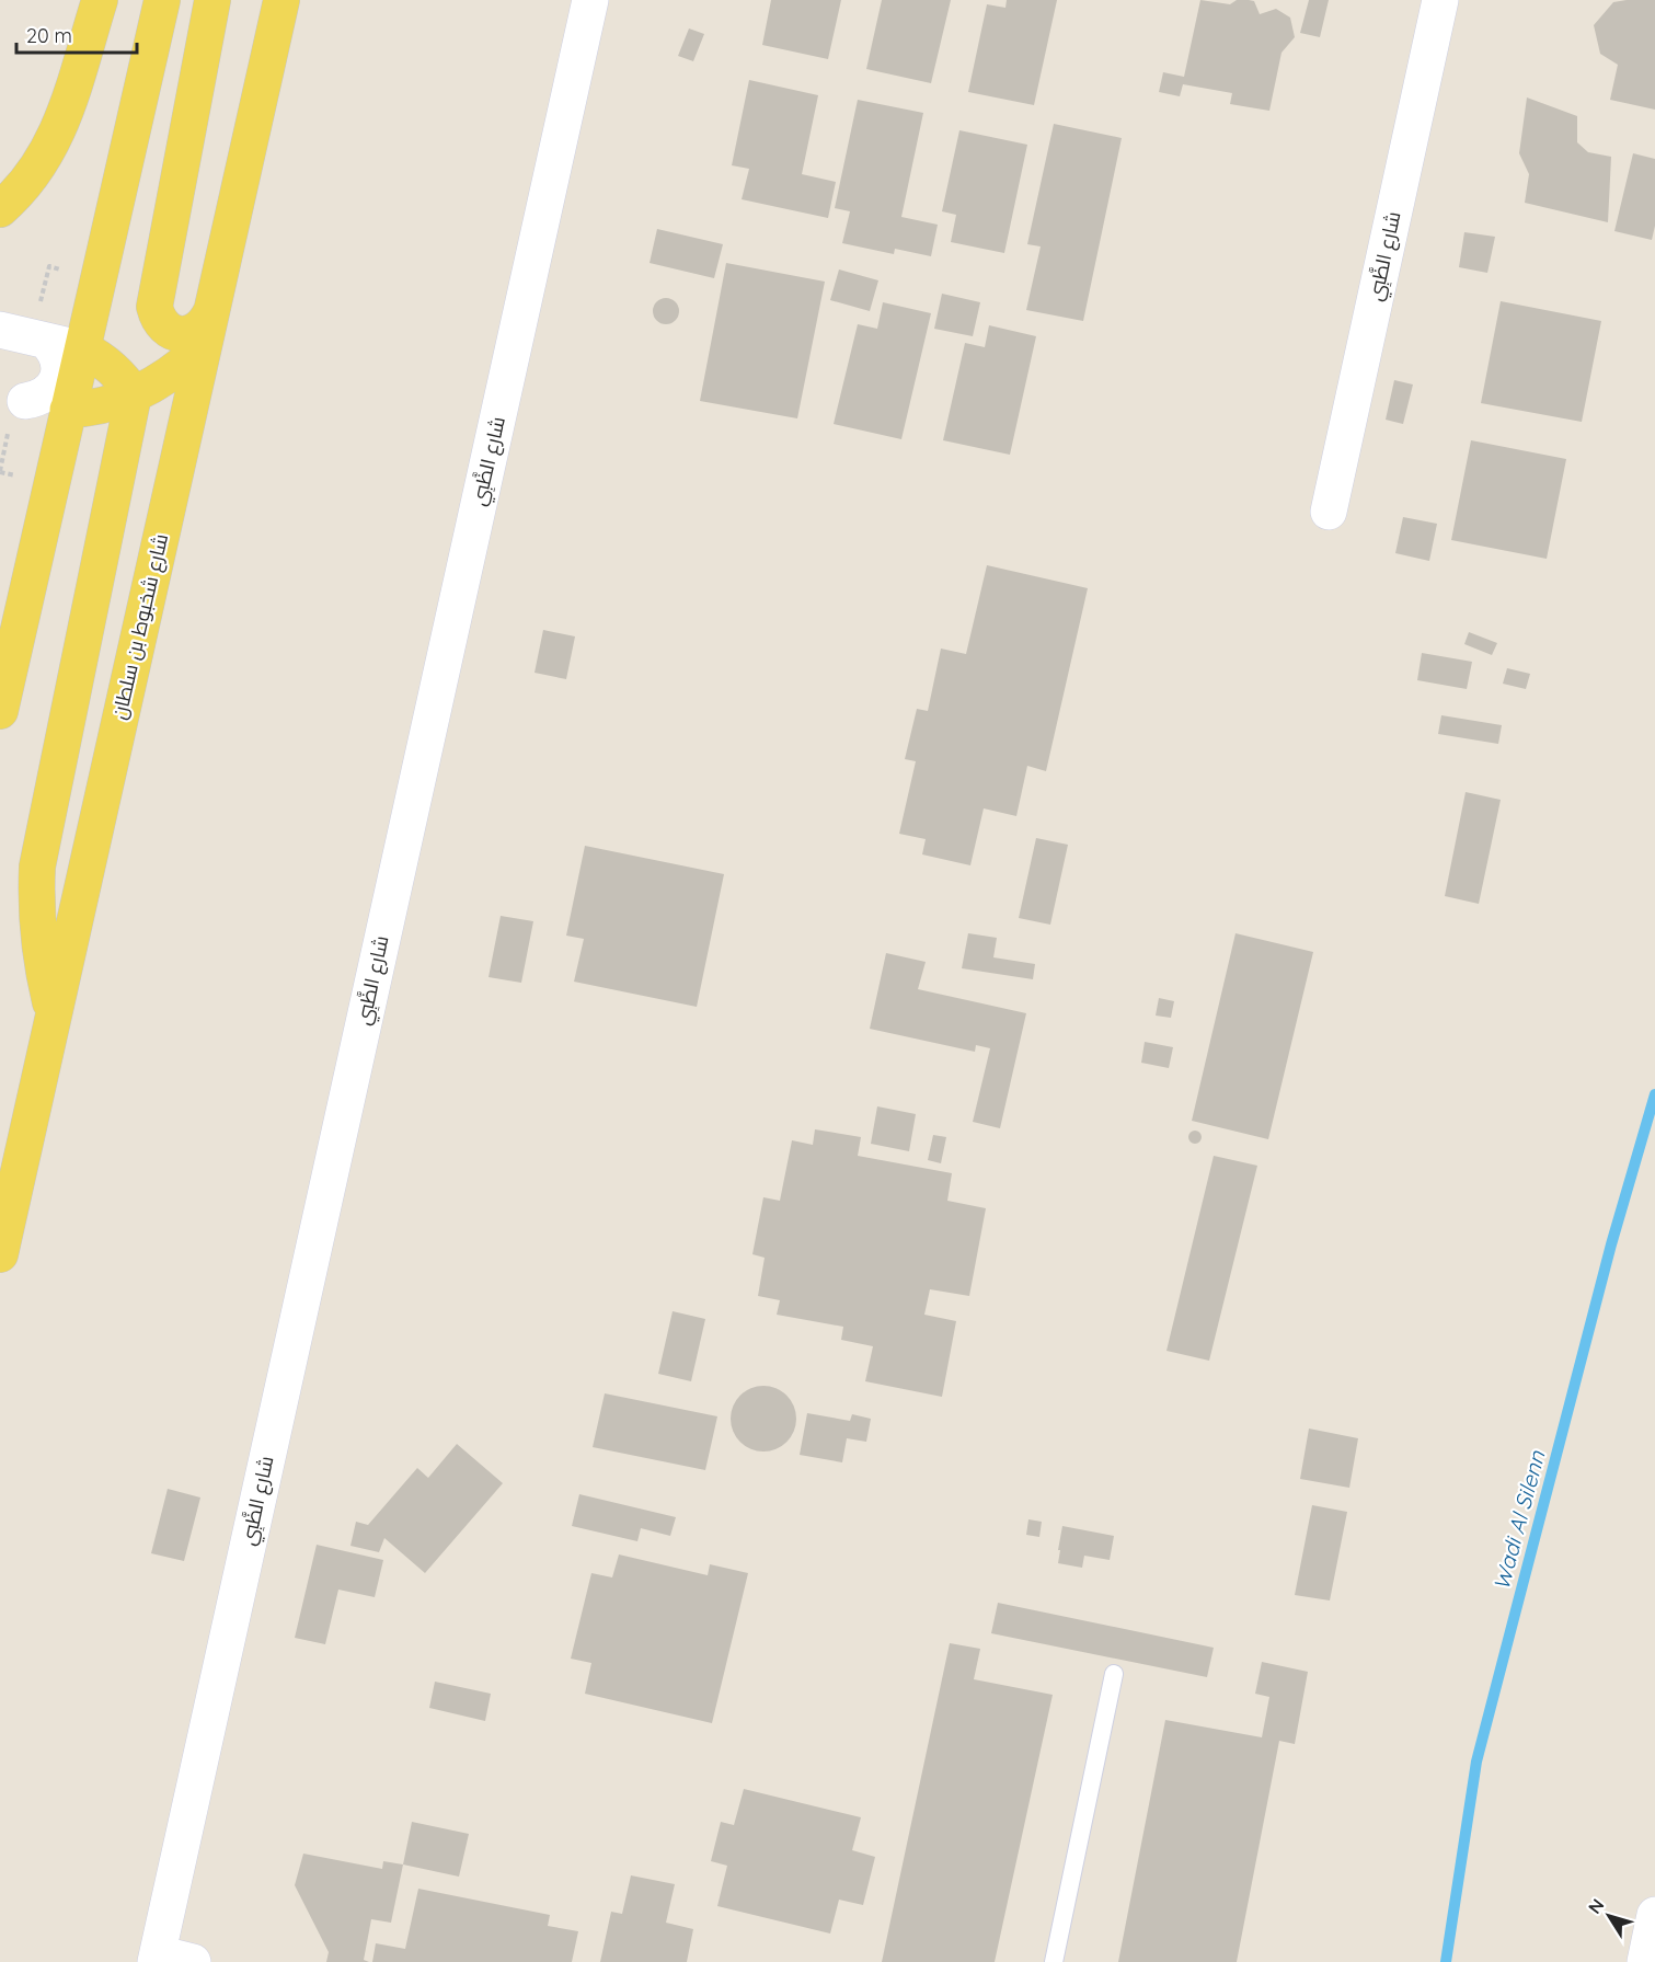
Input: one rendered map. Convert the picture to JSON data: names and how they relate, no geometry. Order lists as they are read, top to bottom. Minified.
{"streets":{"main road":["شارع شخبوط بن سلطان"],"street":["شارع الظَّبِي"]},"water":["Wadi Al Silenn"],"scale_bar":"20 m","north":"top left"}
